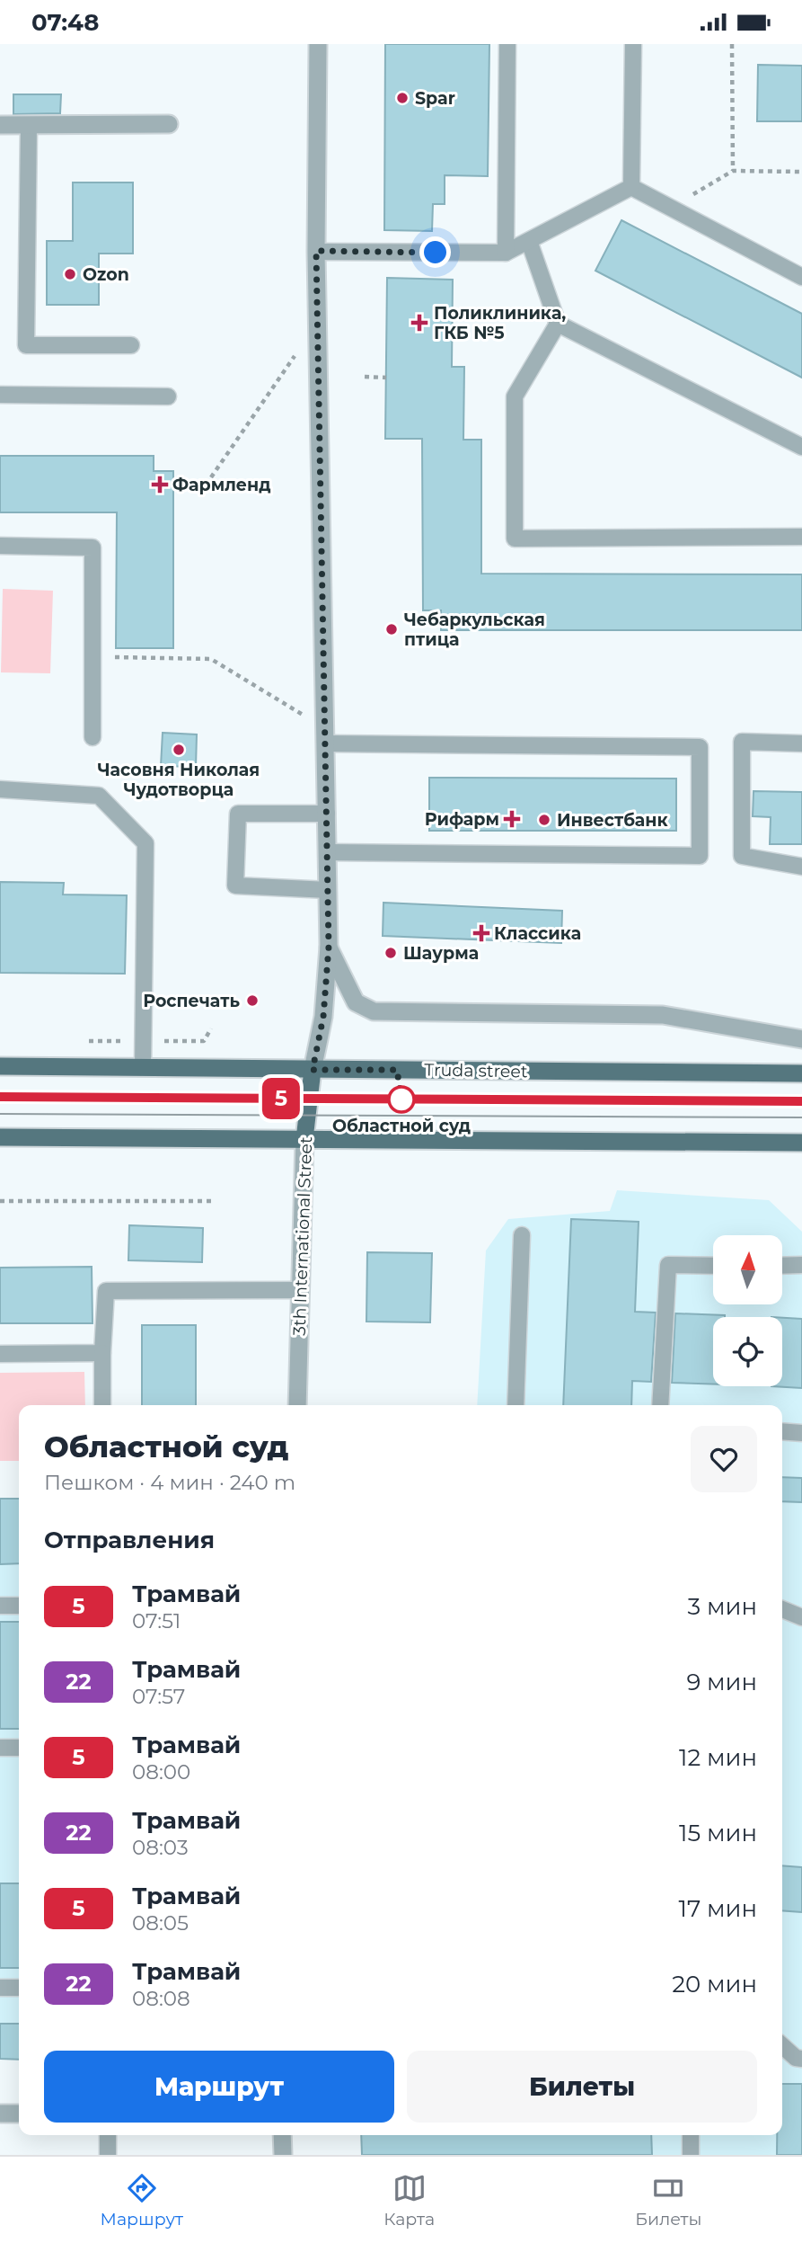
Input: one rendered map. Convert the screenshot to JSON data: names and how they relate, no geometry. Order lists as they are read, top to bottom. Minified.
{"streets":{"main road":["Truda street","3th International Street"]},"crossings":[["Truda street","3th International Street"]],"places":{"other":["Spar","Ozon","Чебаркульская птица","Часовня Николая Чудотворца","Инвестбанк","Шаурма","Роспечать","Областной суд"],"health":["Поликлиника, ГКБ №5","Фармленд","Рифарм","Классика"]},"lines":["tram line 5"],"north":"top","page":{"status":"07:48","on_map":"5","heading":[["Областной суд","Пешком · 4 мин · 240 m"],"Отправления"],"list":[{"mark":"5","name":"Трамвай","note":"07:51","value":"3 мин"},{"mark":"22","name":"Трамвай","note":"07:57","value":"9 мин"},{"mark":"5","name":"Трамвай","note":"08:00","value":"12 мин"},{"mark":"22","name":"Трамвай","note":"08:03","value":"15 мин"},{"mark":"5","name":"Трамвай","note":"08:05","value":"17 мин"},{"mark":"22","name":"Трамвай","note":"08:08","value":"20 мин"}],"buttons":["Маршрут","Билеты"],"tabs":["Маршрут","Карта","Билеты"]}}
